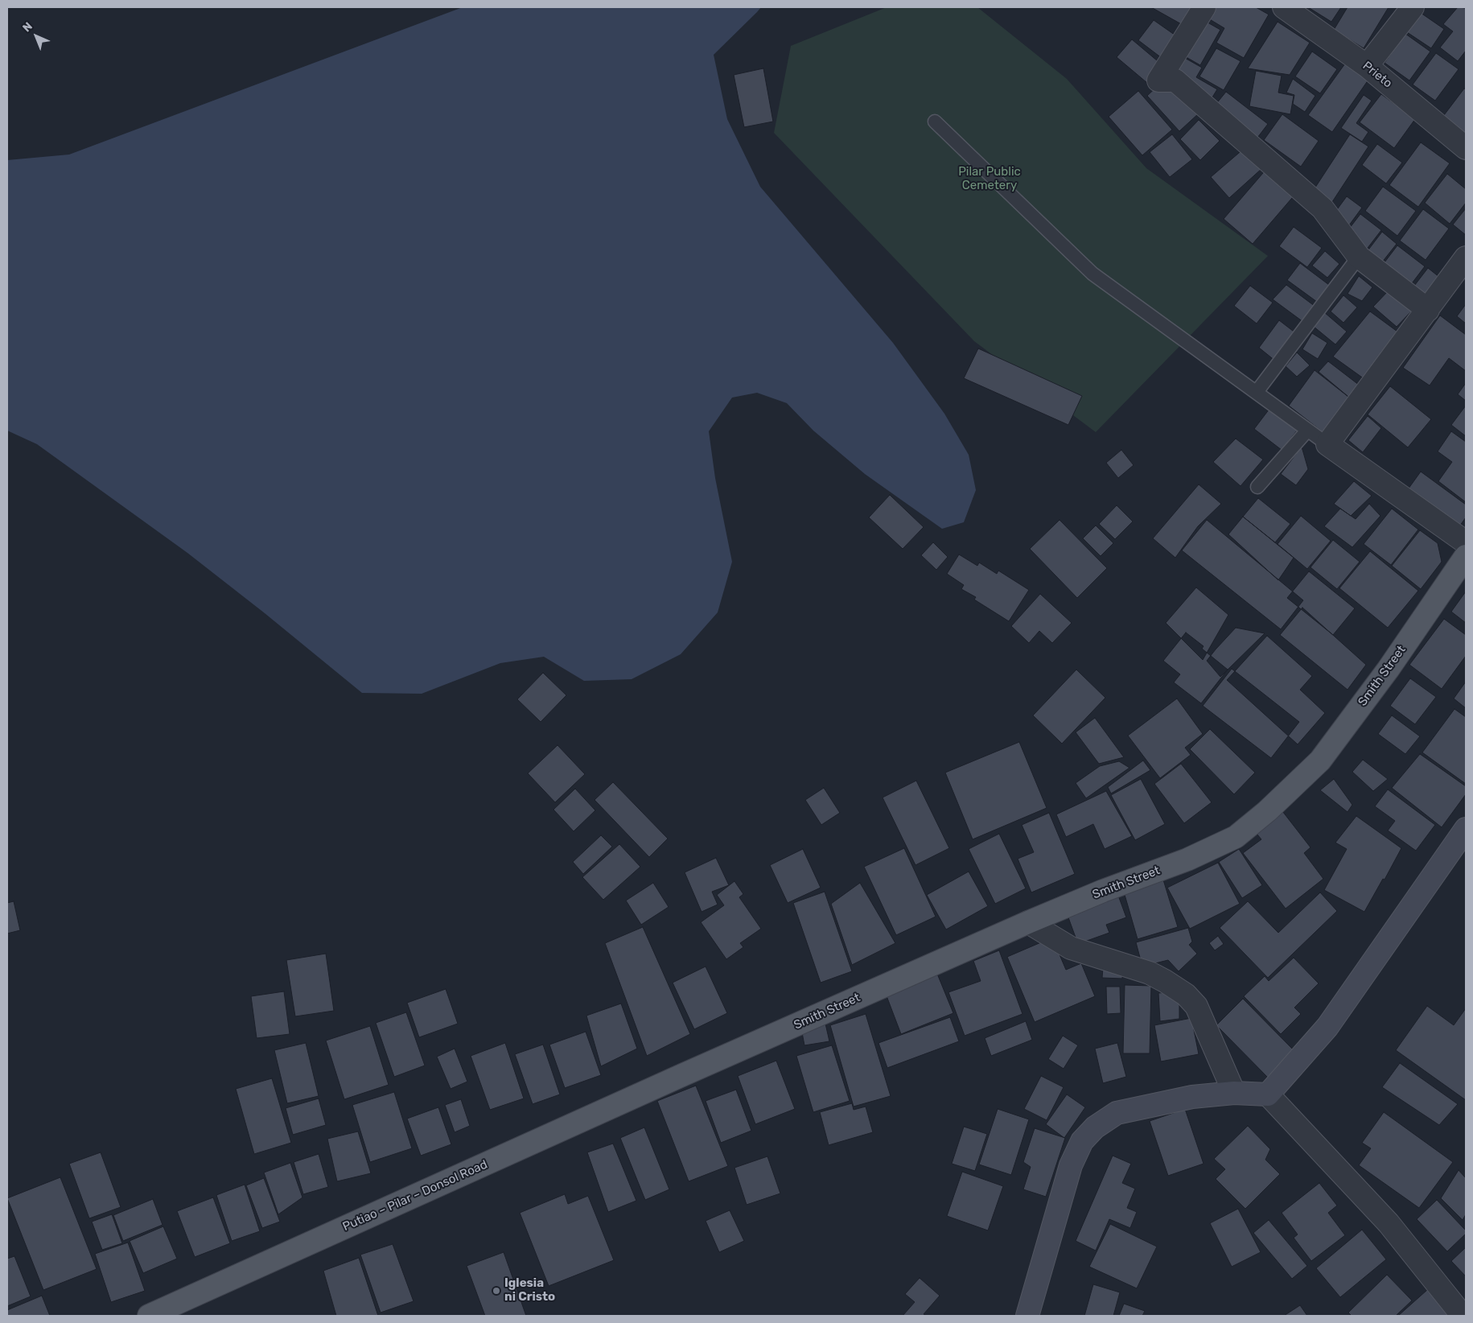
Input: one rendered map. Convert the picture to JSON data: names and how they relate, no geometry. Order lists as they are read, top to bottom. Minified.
{"streets":{"main road":["Smith Street","Putiao – Pilar – Donsol Road"],"street":["Prieto"]},"crossings":[["Smith Street","Putiao – Pilar – Donsol Road"]],"parks":["Pilar Public Cemetery"],"places":["Iglesia ni Cristo"],"north":"top left"}
